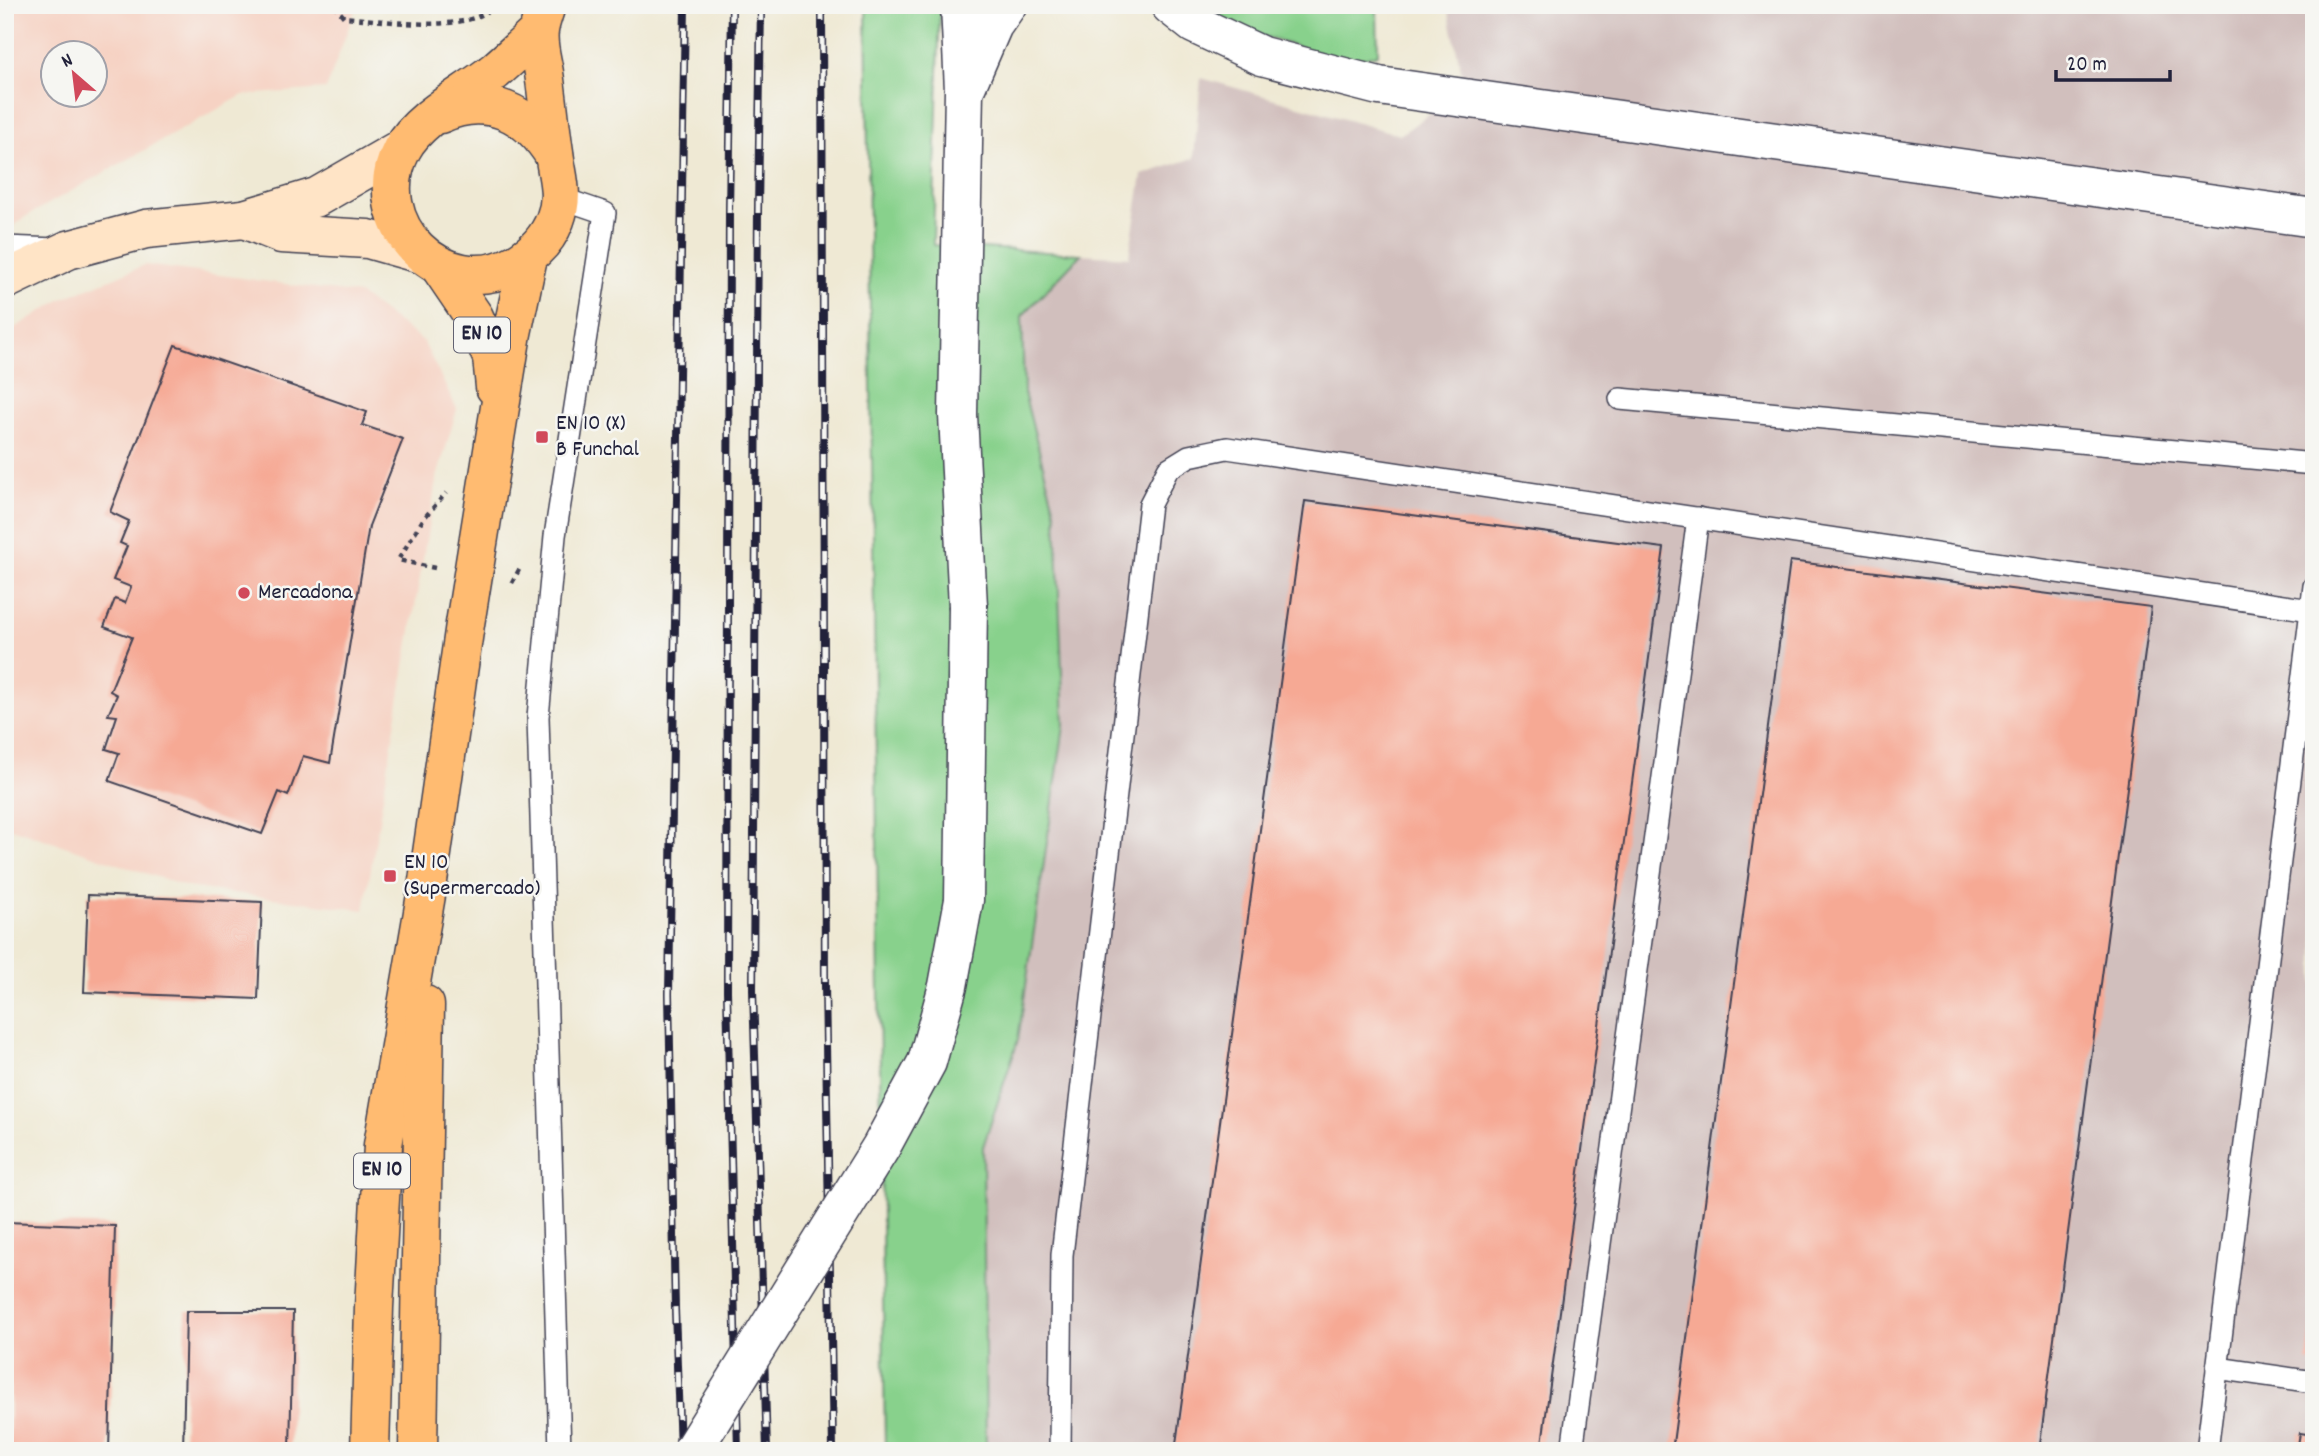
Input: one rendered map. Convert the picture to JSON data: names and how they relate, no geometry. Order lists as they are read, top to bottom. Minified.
{"streets":{"main road":["EN 10"]},"places":{"transit":["EN 10 (X) B Funchal","EN 10 (Supermercado)"],"other":["Mercadona"]},"scale_bar":"20 m","north":"top left"}
